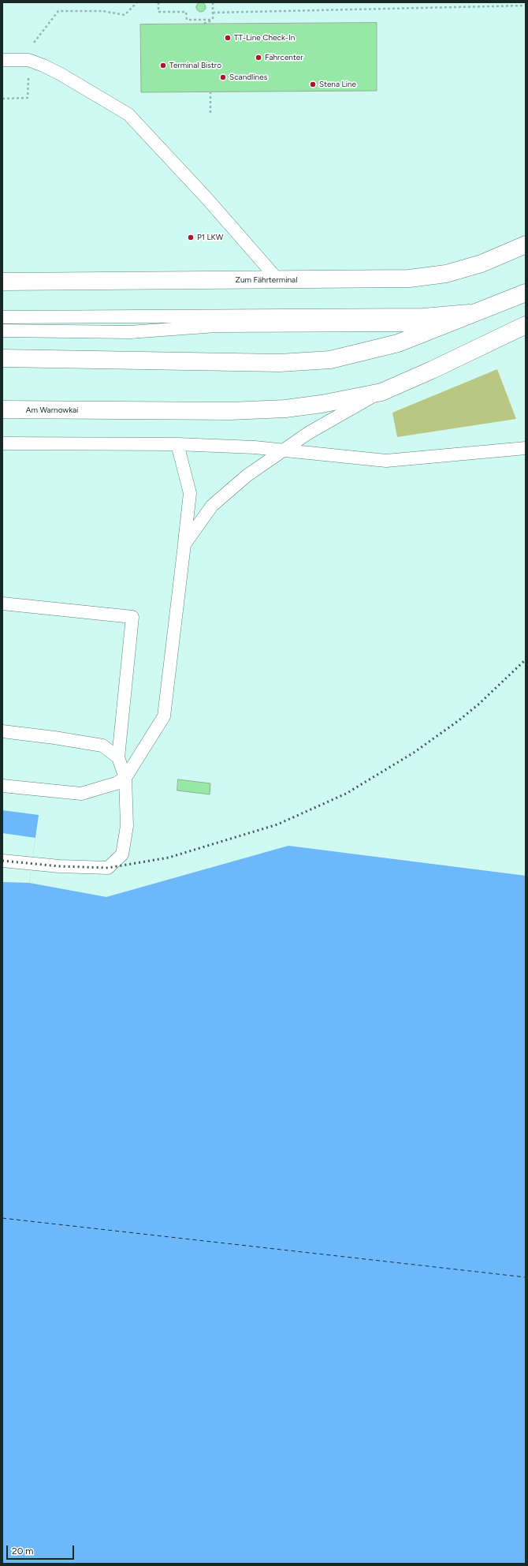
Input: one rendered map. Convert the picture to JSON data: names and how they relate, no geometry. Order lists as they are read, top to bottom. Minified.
{"streets":{"street":["Zum Fährterminal","Am Warnowkai"]},"places":["TT-Line Check-In","Fährcenter","Terminal Bistro","Scandlines","Stena Line","P1 LKW"],"scale_bar":"20 m"}
